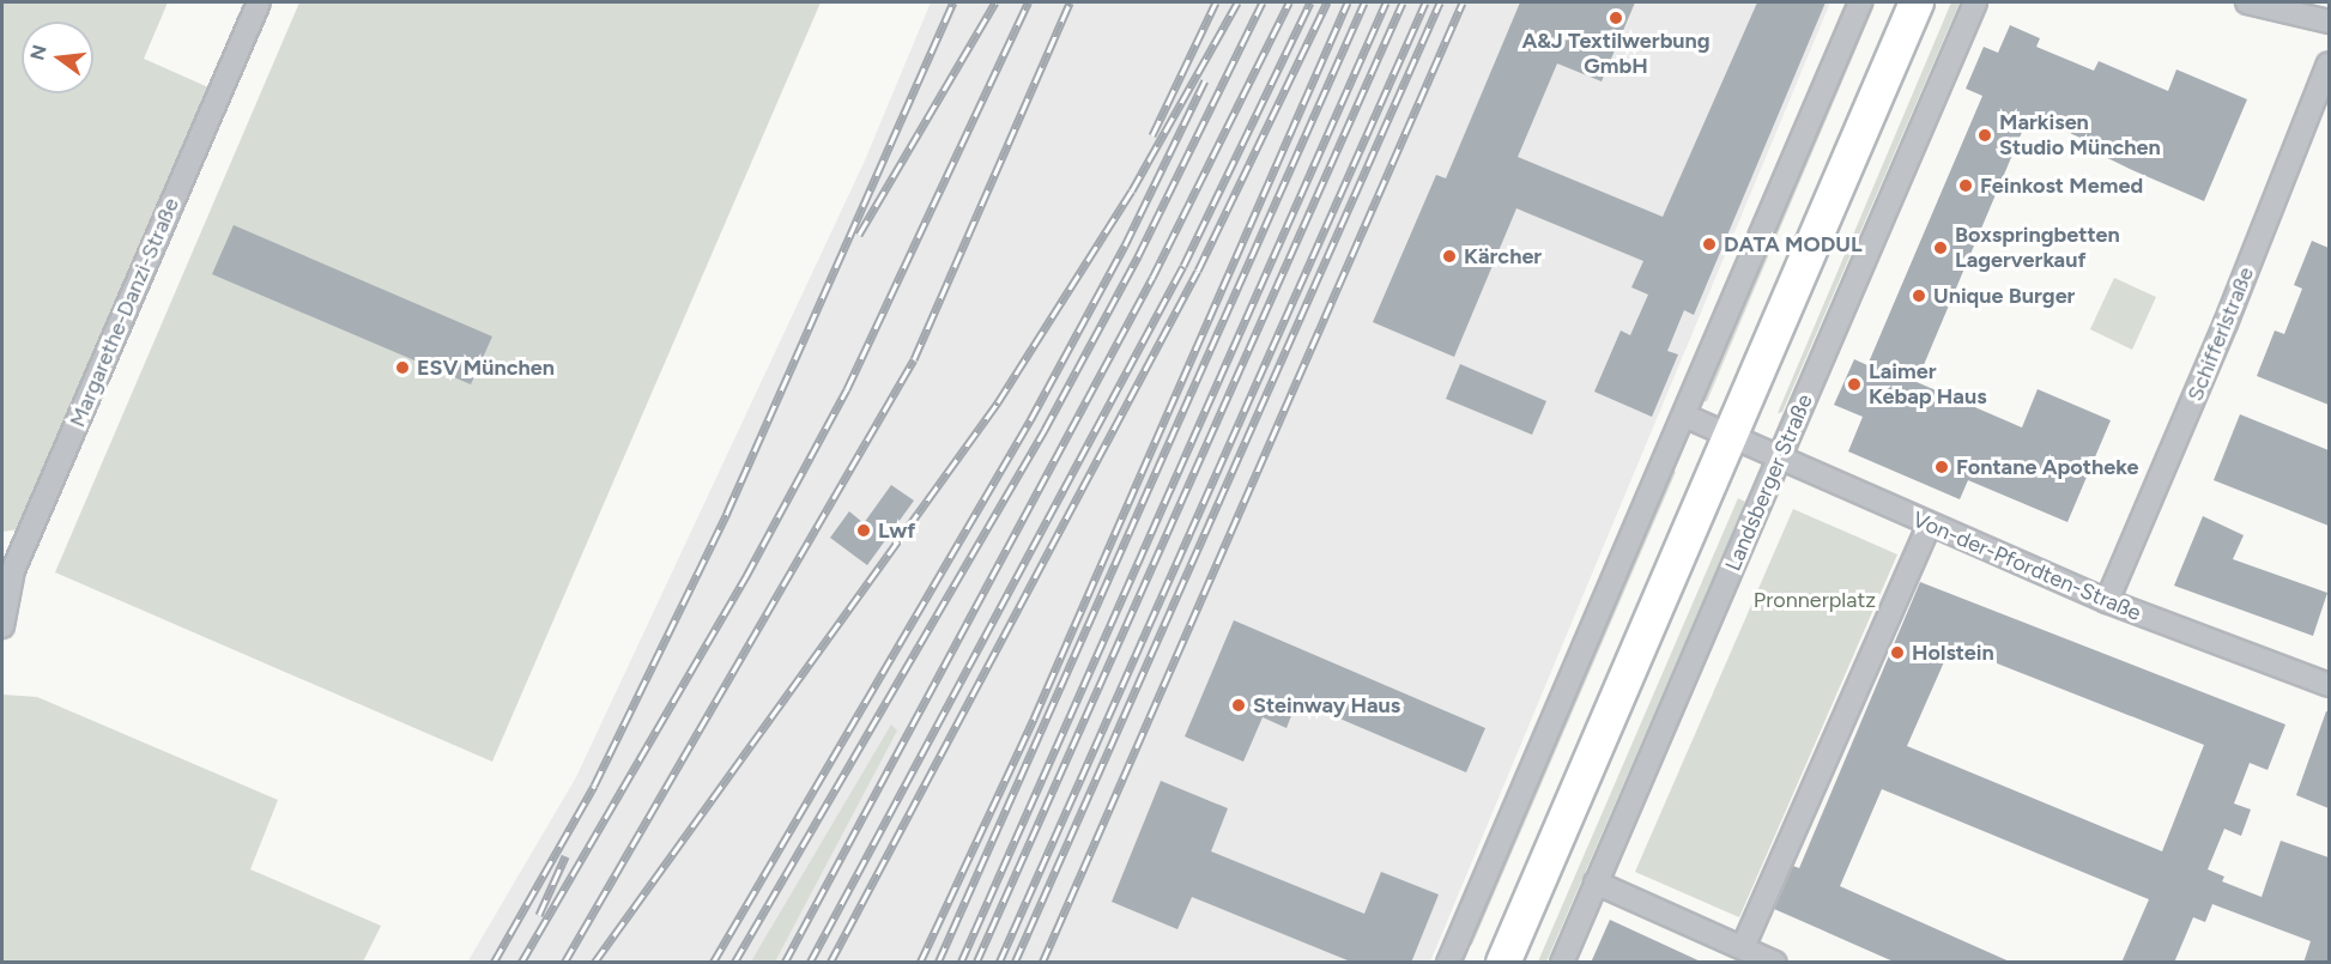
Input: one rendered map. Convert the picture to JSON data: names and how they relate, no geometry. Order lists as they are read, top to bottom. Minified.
{"streets":{"street":["Margarethe-Danzi-Straße","Schifferlstraße","Landsberger Straße","Von-der-Pfordten-Straße"]},"crossings":[["Schifferlstraße","Von-der-Pfordten-Straße"],["Landsberger Straße","Von-der-Pfordten-Straße"]],"parks":["Pronnerplatz"],"places":["A&J Textilwerbung GmbH","Markisen Studio München","Feinkost Memed","DATA MODUL","Boxspringbetten Lagerverkauf","Kärcher","Unique Burger","ESV München","Laimer Kebap Haus","Fontane Apotheke","Lwf","Holstein","Steinway Haus"],"north":"left"}
